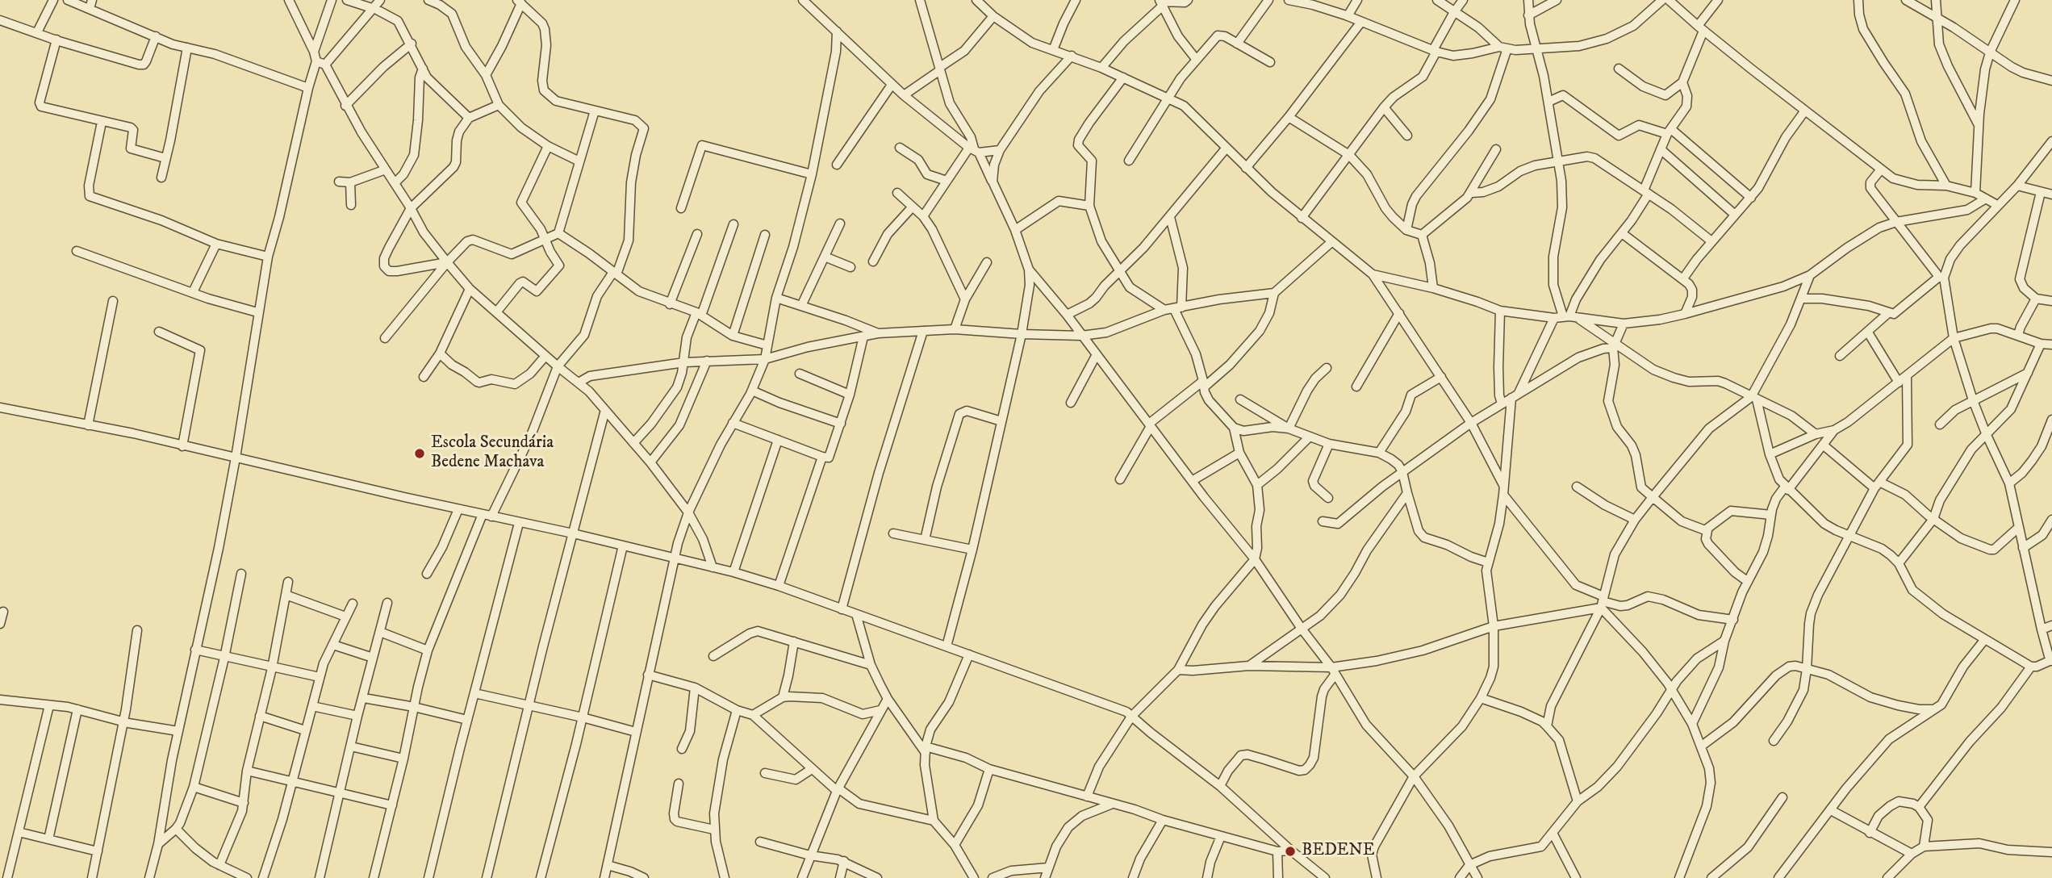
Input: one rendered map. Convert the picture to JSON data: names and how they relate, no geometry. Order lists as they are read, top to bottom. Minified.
{"places":["Escola Secundária Bedene Machava","BEDENE"]}
